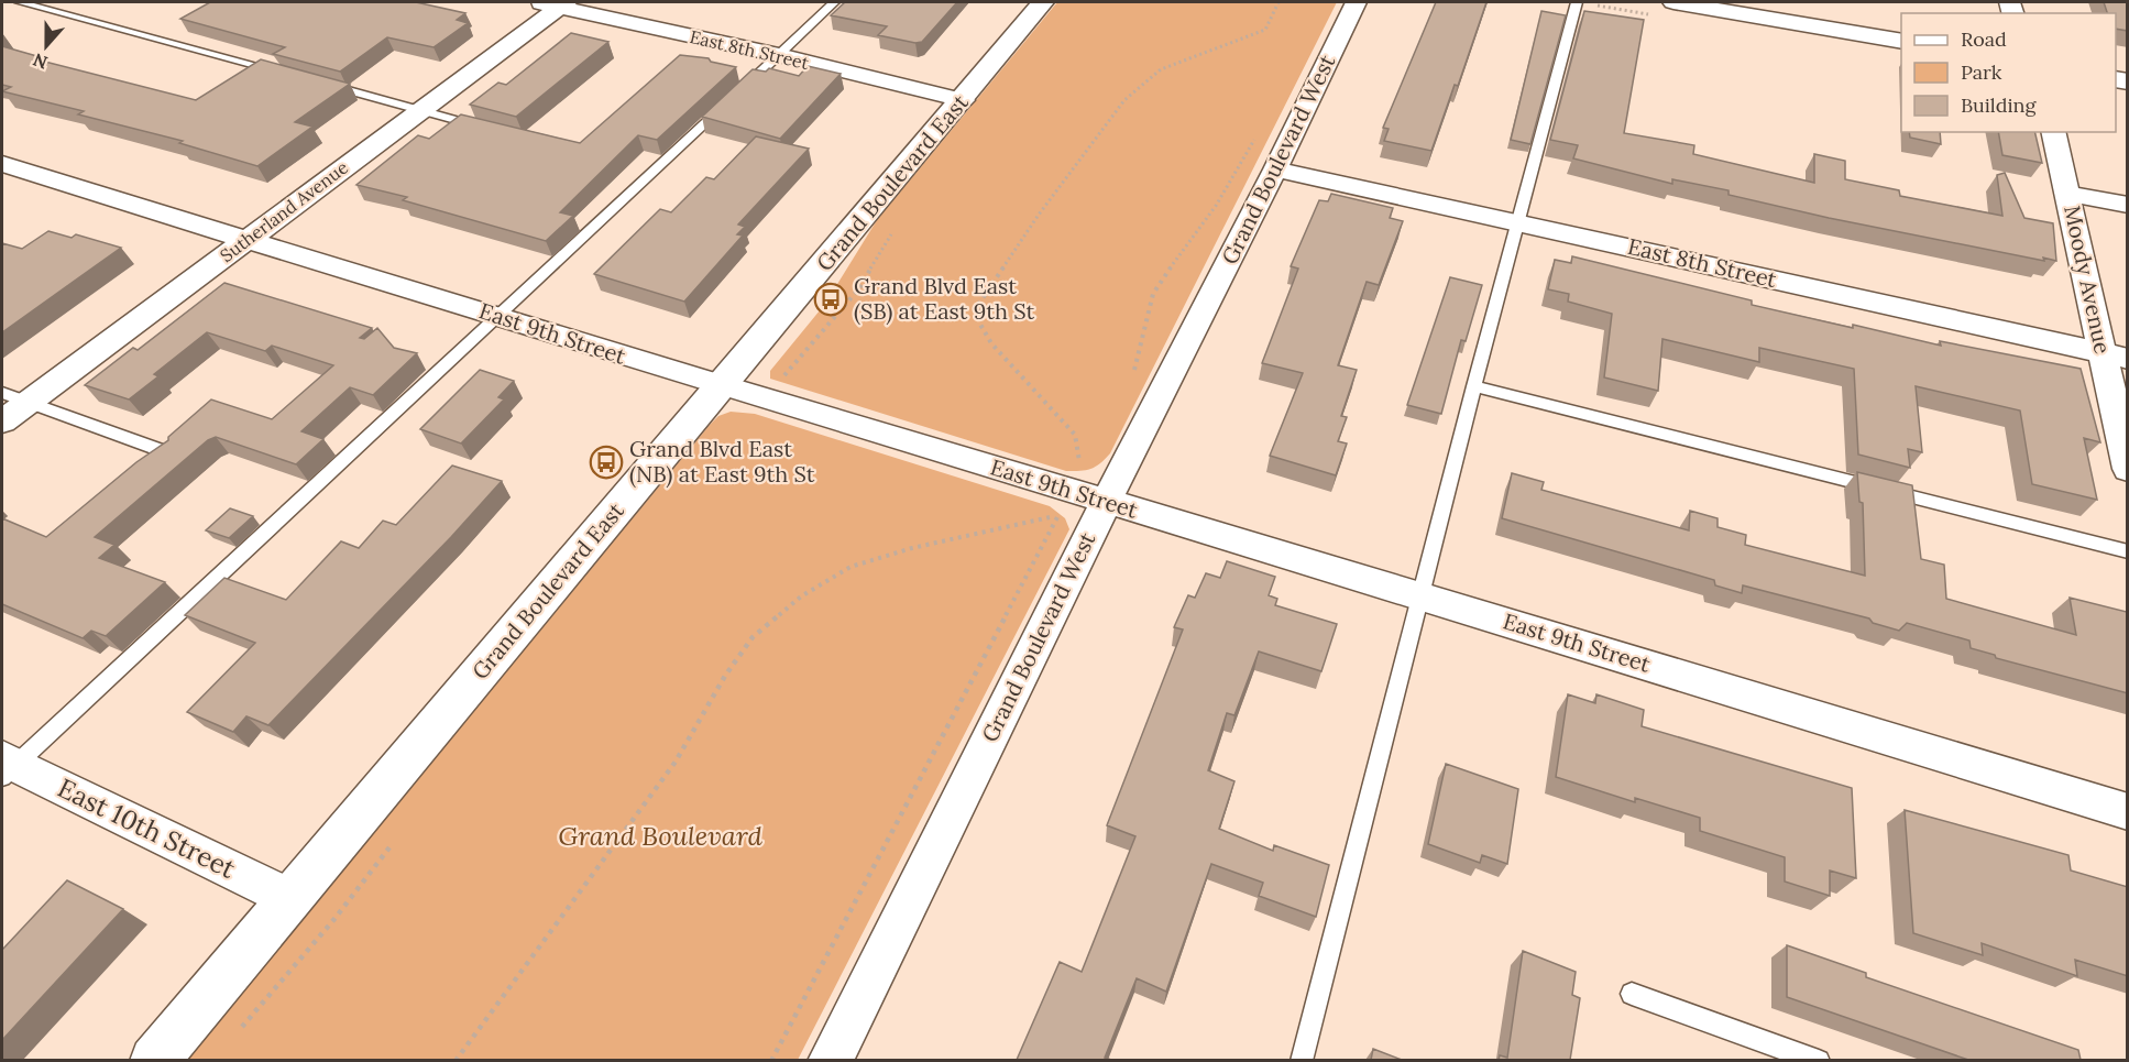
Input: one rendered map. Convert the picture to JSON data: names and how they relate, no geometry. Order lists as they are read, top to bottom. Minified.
{"streets":{"main road":["Grand Boulevard East"],"street":["East 8th Street","Grand Boulevard West","Sutherland Avenue","Moody Avenue","East 9th Street","East 10th Street"]},"crossings":[["East 8th Street","Grand Boulevard West"],["East 8th Street","Grand Boulevard East"],["East 8th Street","Sutherland Avenue"],["East 8th Street","Moody Avenue"],["Grand Boulevard West","East 9th Street"],["Grand Boulevard East","East 9th Street"],["Grand Boulevard East","East 10th Street"],["Sutherland Avenue","East 9th Street"]],"parks":["Grand Boulevard"],"places":{"bus stop":["Grand Blvd East (SB) at East 9th St","Grand Blvd East (NB) at East 9th St"]},"legend":["Road","Park","Building"],"north":"bottom"}
